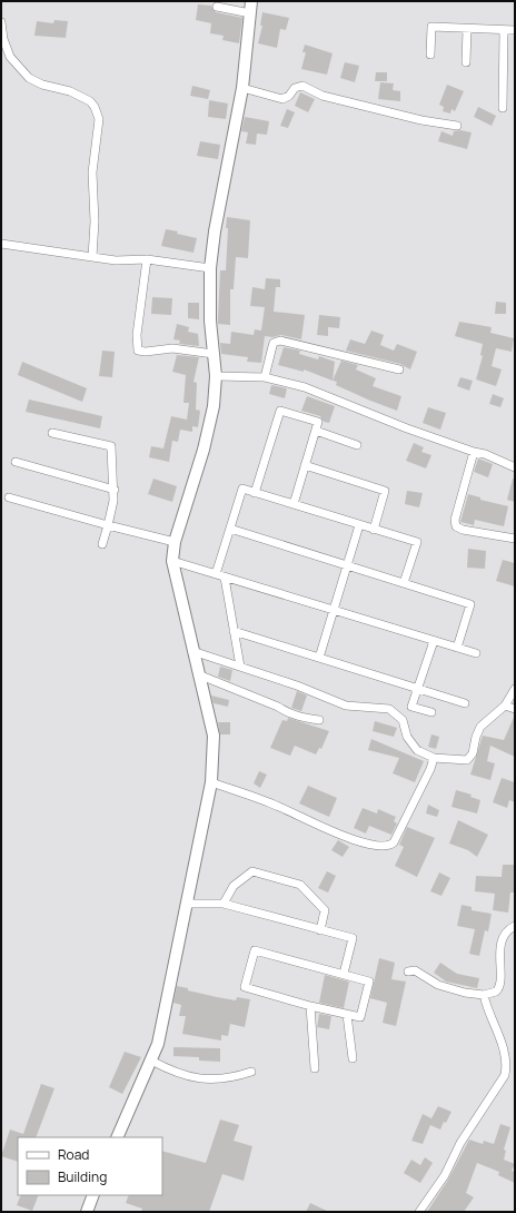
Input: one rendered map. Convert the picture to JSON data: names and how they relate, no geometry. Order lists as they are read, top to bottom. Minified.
{"legend":["Road","Building"]}
